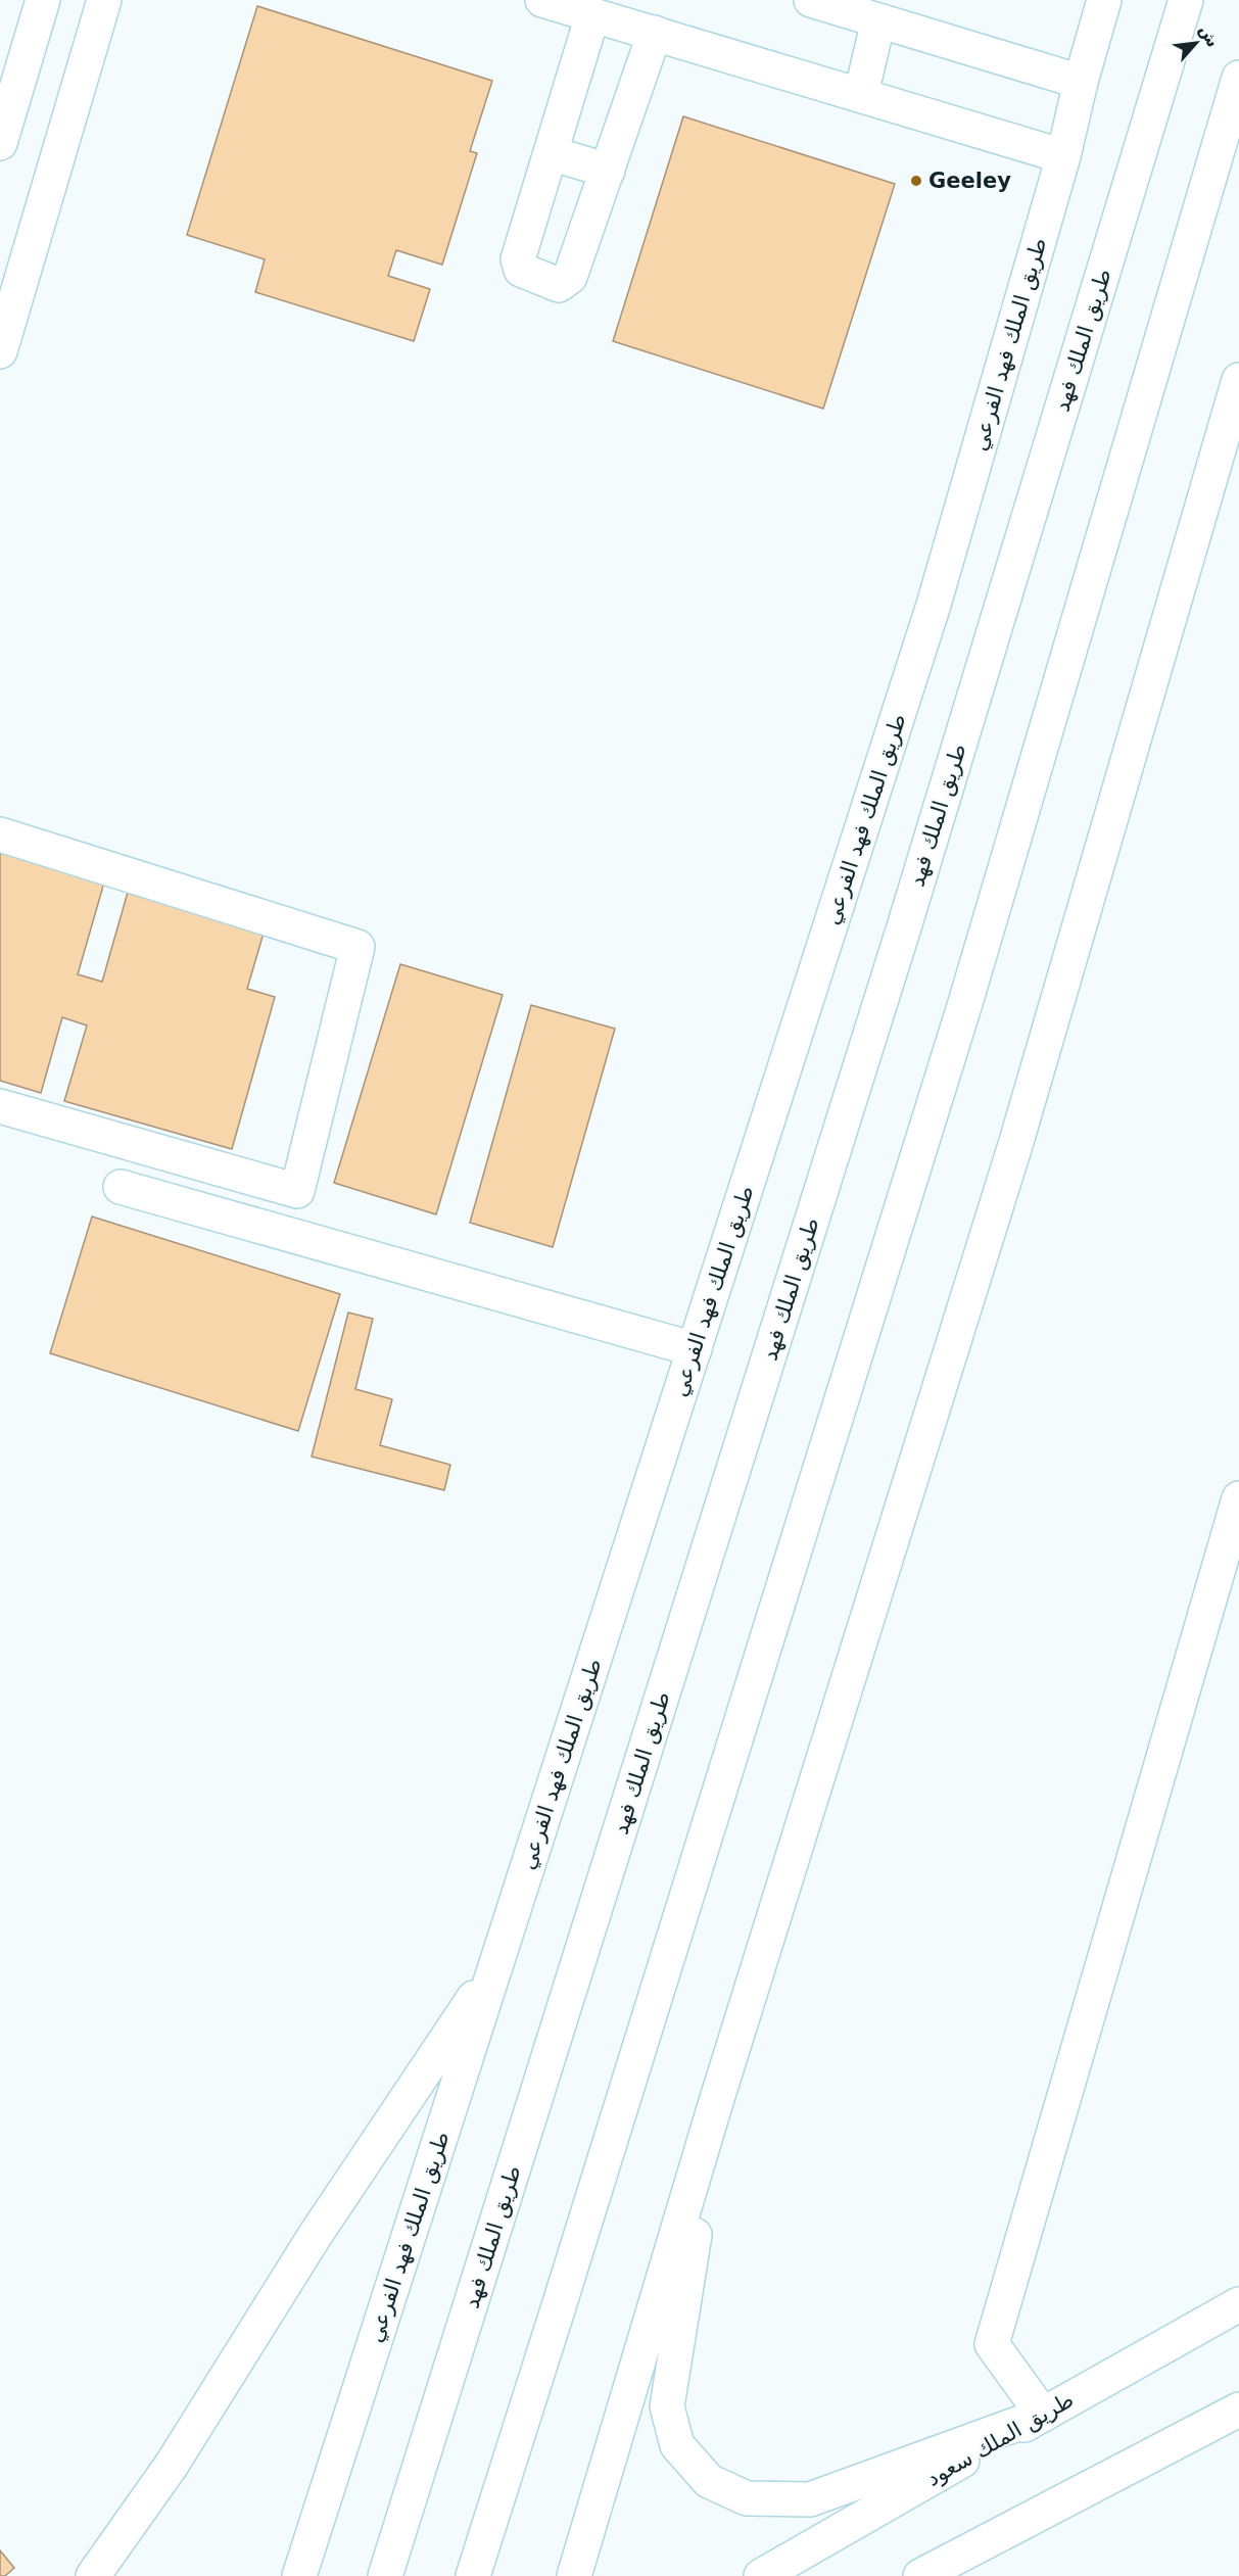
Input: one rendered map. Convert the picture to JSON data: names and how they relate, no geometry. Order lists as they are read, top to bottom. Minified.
{"streets":{"main road":["طريق الملك فهد","طريق الملك فهد الفرعي","طريق الملك سعود"]},"places":["Geeley"],"north":"top right"}
